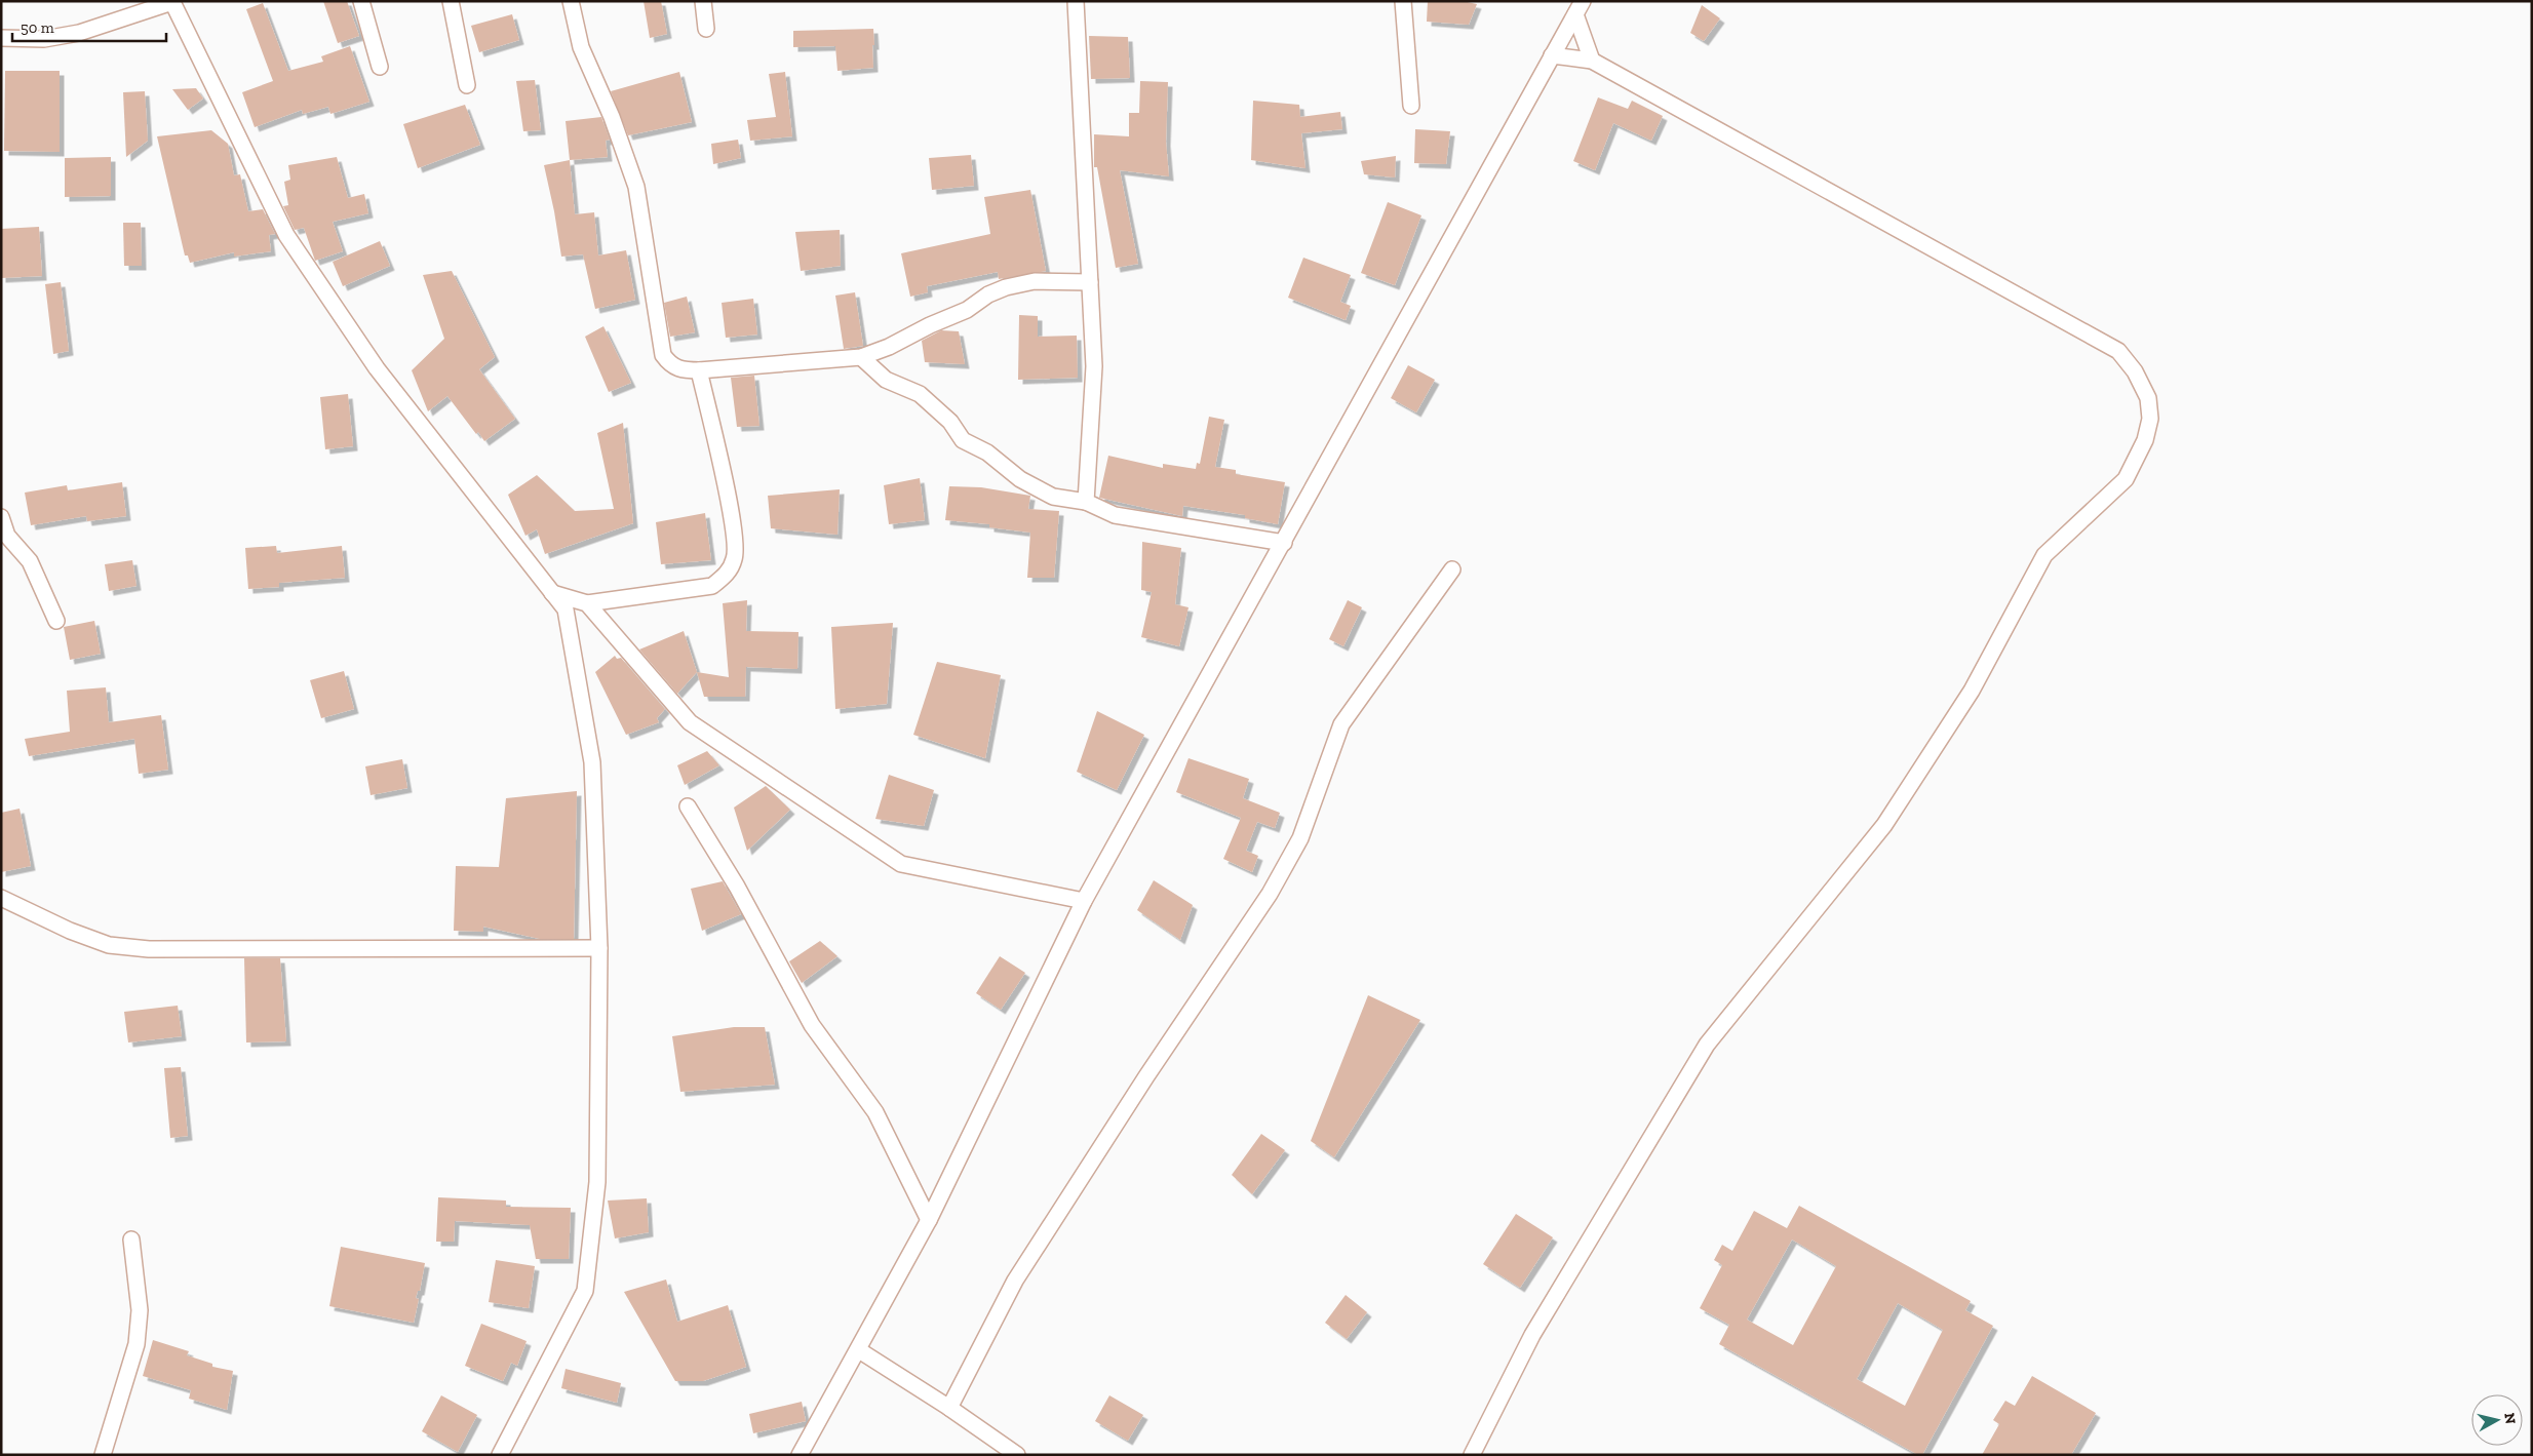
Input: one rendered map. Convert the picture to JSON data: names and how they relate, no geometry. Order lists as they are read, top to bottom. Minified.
{"scale_bar":"50 m","north":"right"}
